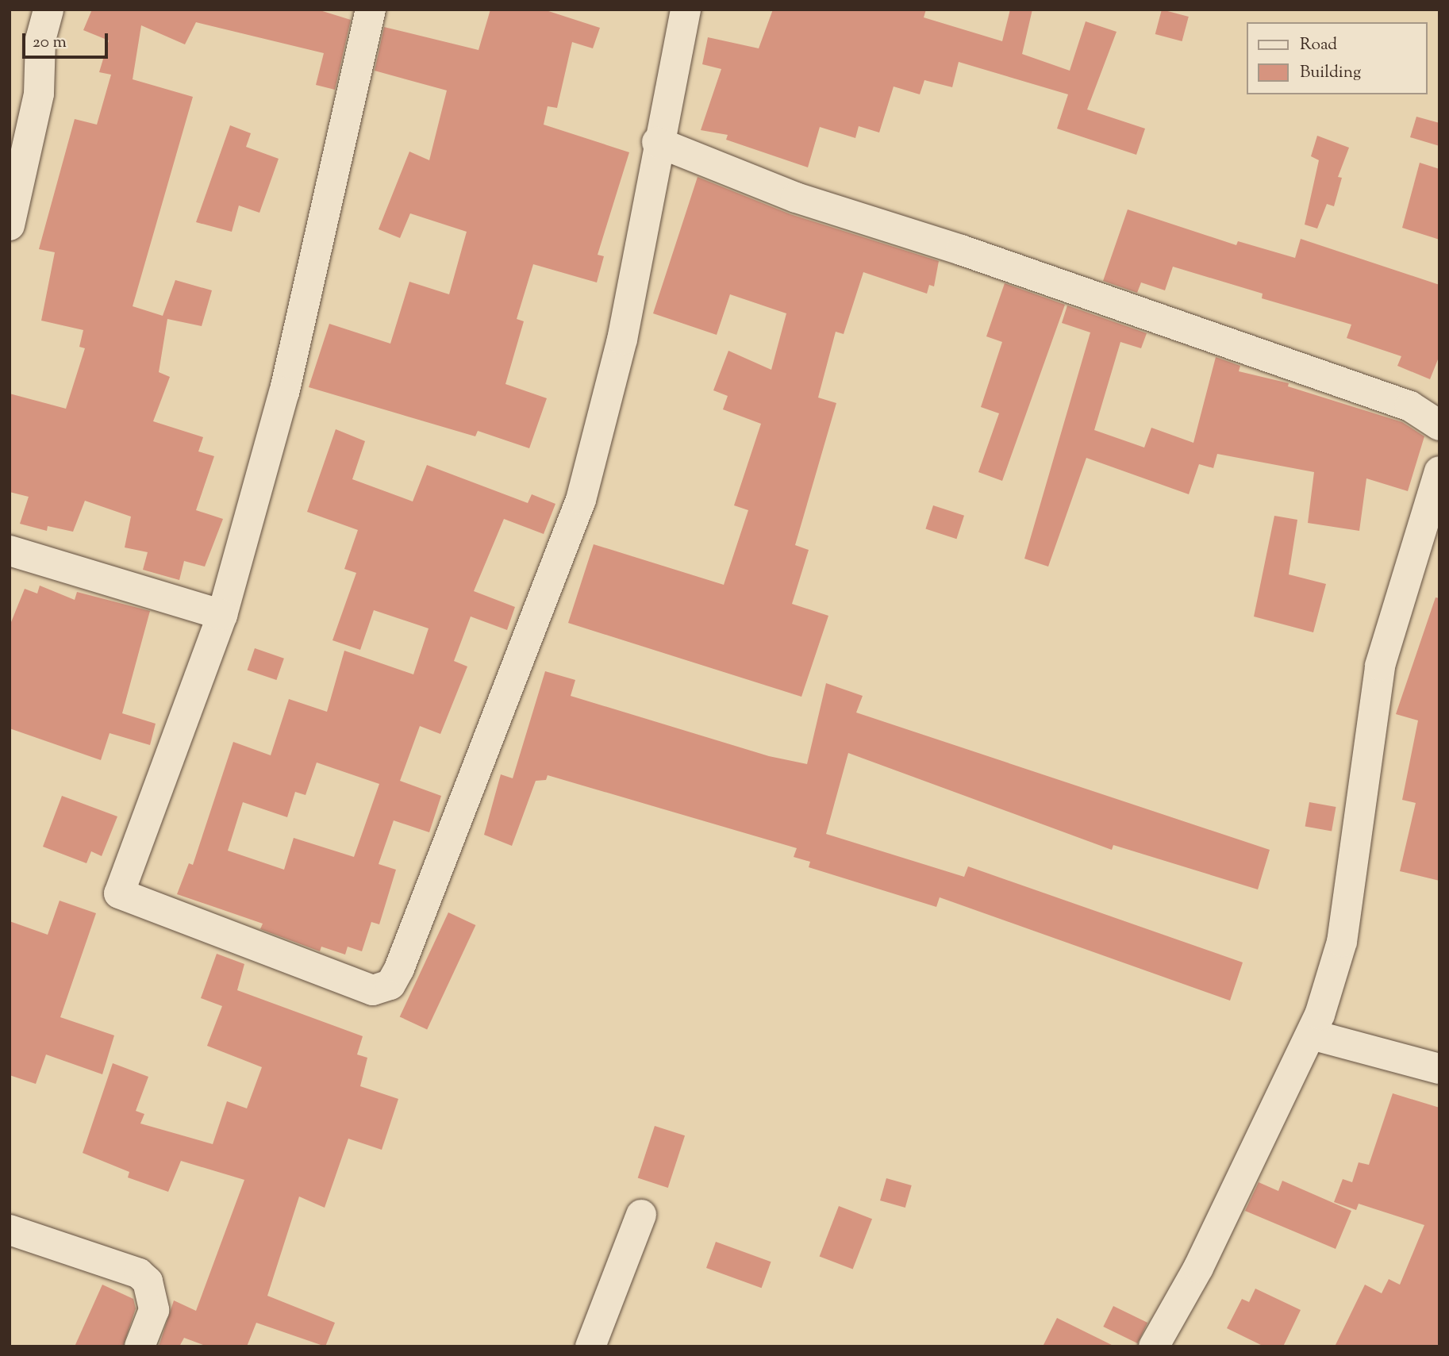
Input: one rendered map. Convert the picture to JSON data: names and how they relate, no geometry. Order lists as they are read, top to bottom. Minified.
{"legend":["Road","Building"],"scale_bar":"20 m"}
